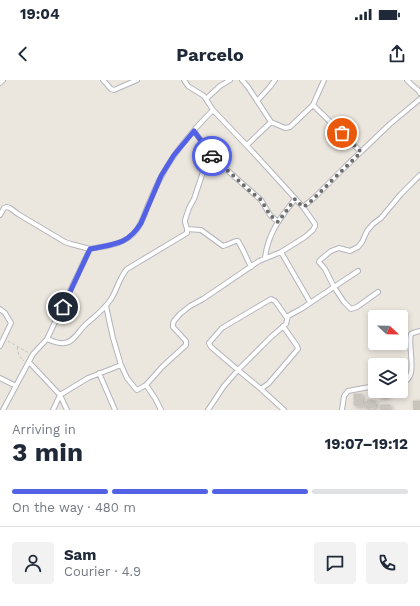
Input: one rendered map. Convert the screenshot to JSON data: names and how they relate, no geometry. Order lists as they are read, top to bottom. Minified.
{"north":"right","page":{"status":"19:04","header":"Parcelo","heading":["3 min","Arriving in","19:07–19:12"],"panel":["Sam","Courier · 4.9"],"bar":"On the way · 480 m"}}
